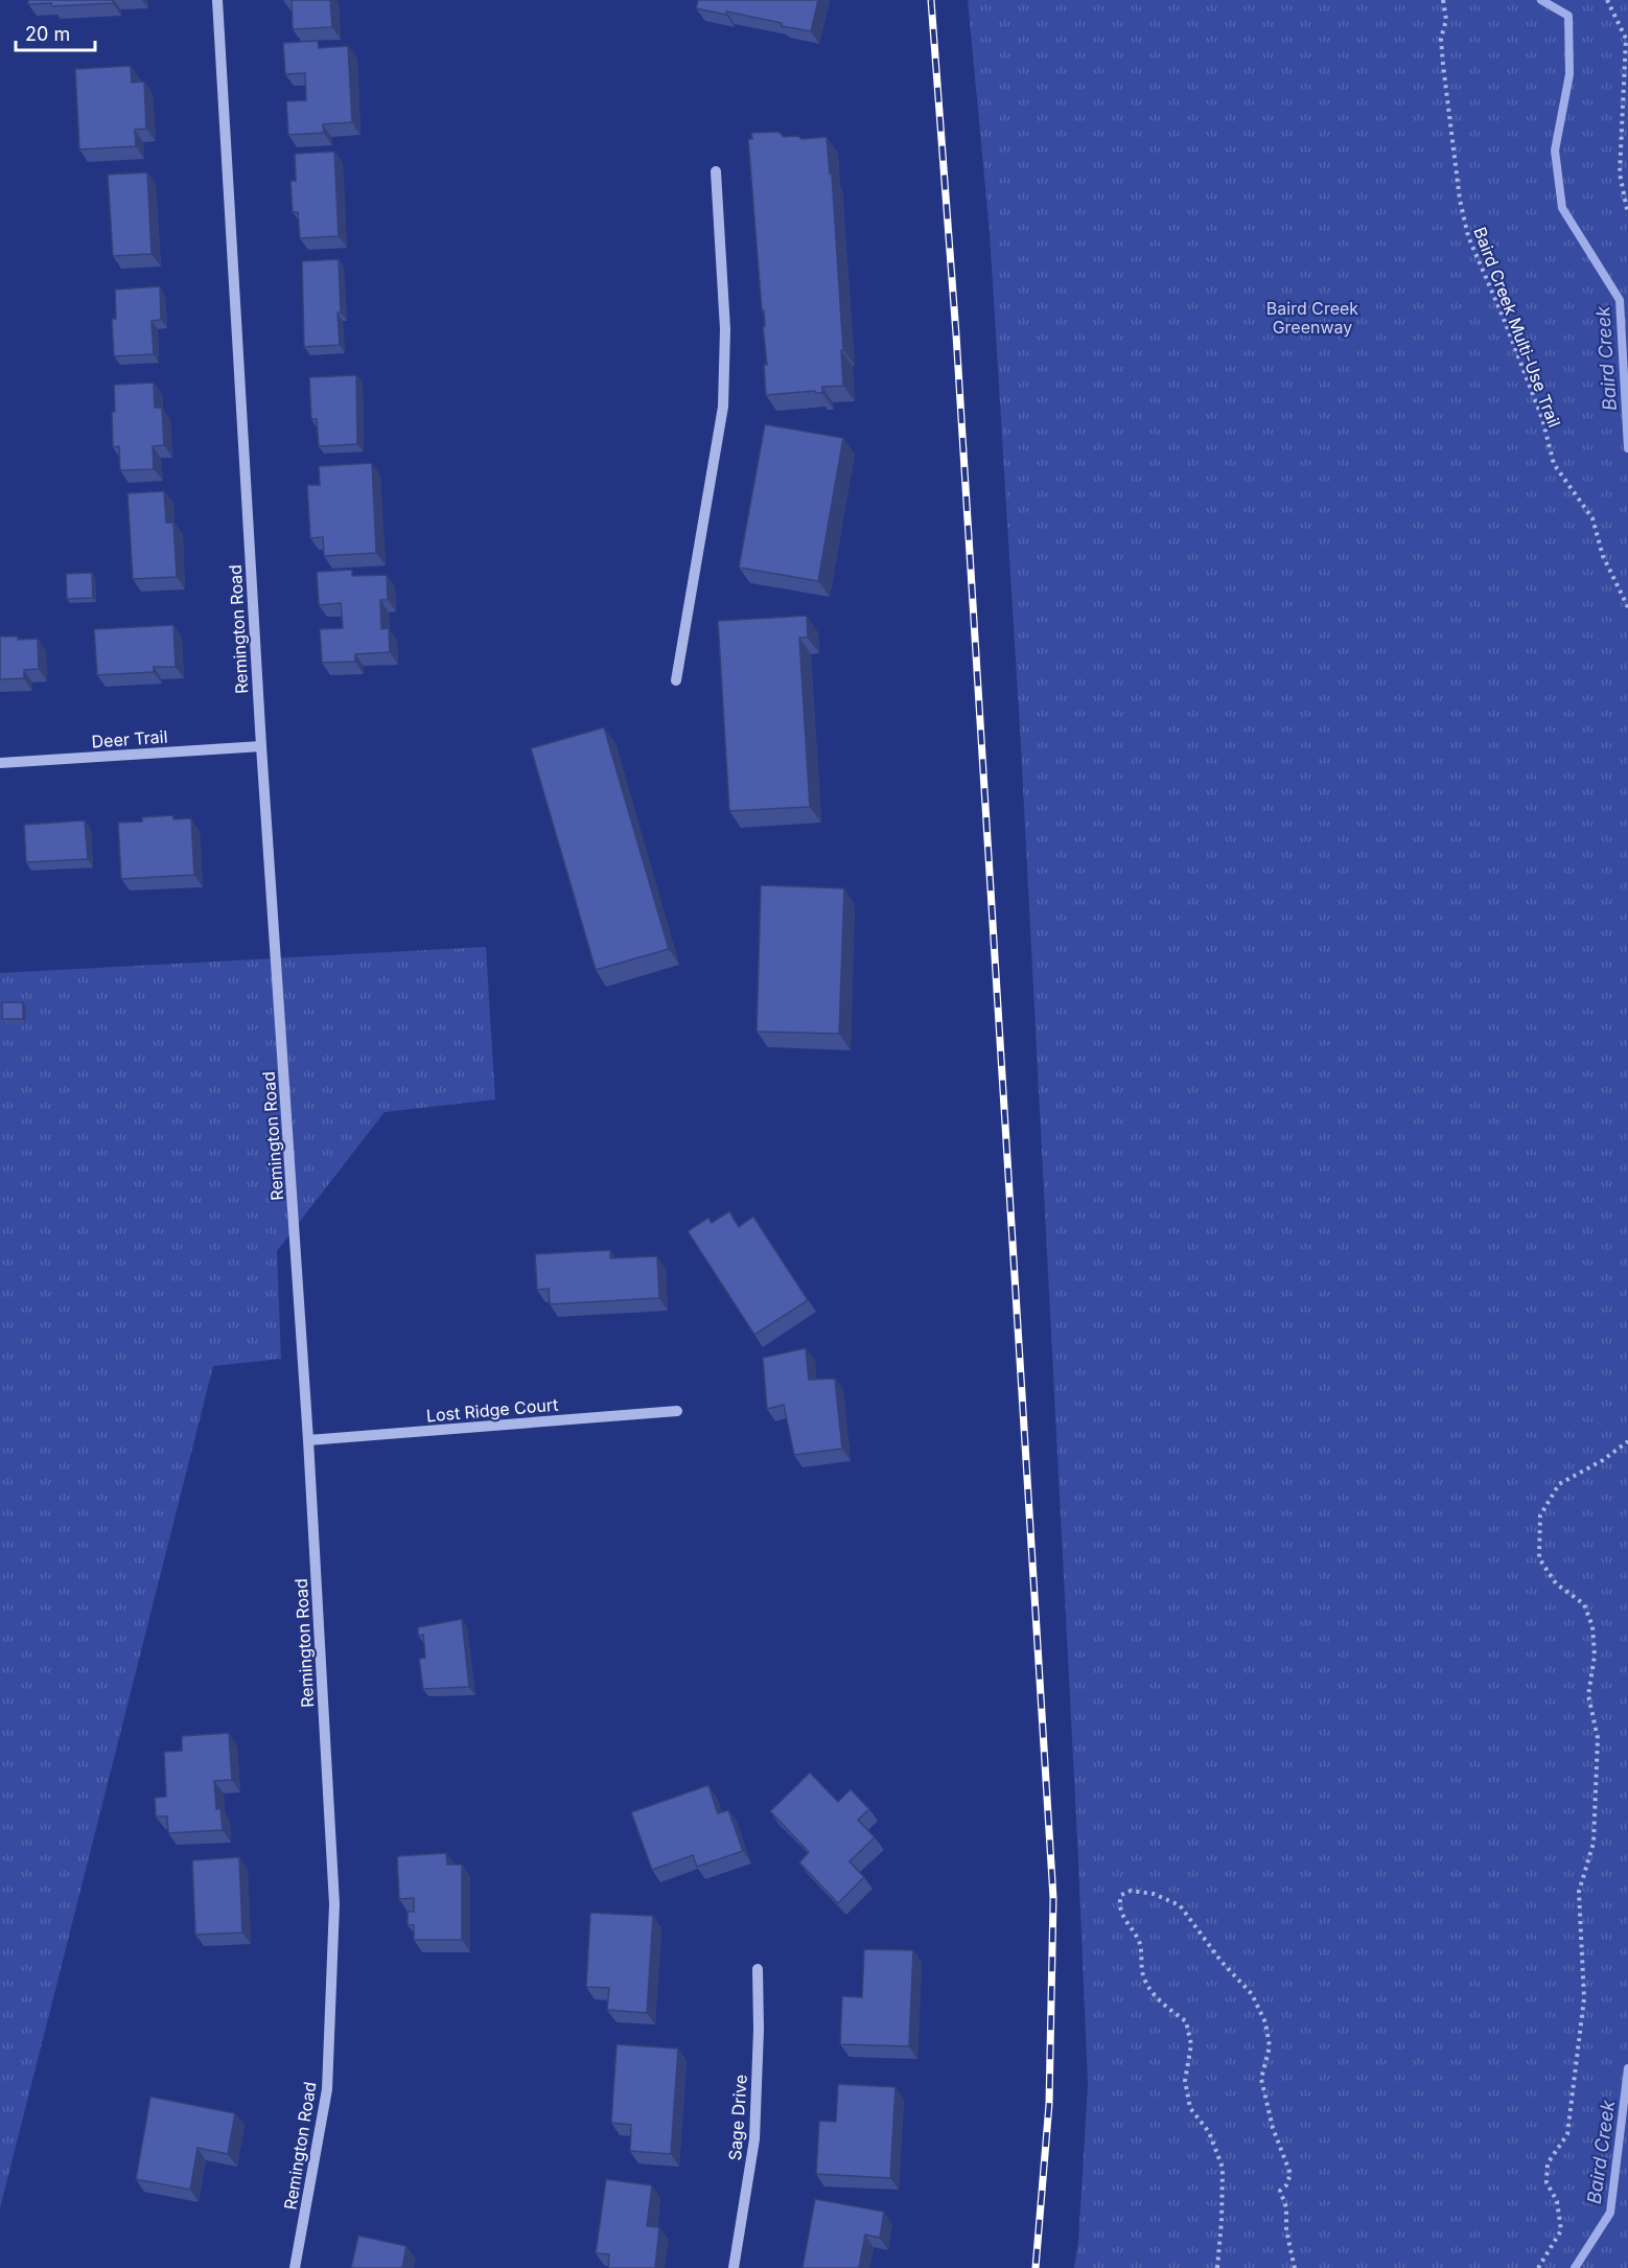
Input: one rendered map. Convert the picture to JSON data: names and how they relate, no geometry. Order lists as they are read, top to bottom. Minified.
{"streets":{"street":["Remington Road","Deer Trail","Lost Ridge Court","Sage Drive"],"path":["Baird Creek Multi-Use Trail"]},"crossings":[["Remington Road","Deer Trail"],["Remington Road","Lost Ridge Court"]],"water":["Baird Creek"],"parks":["Baird Creek Greenway"],"scale_bar":"20 m"}
